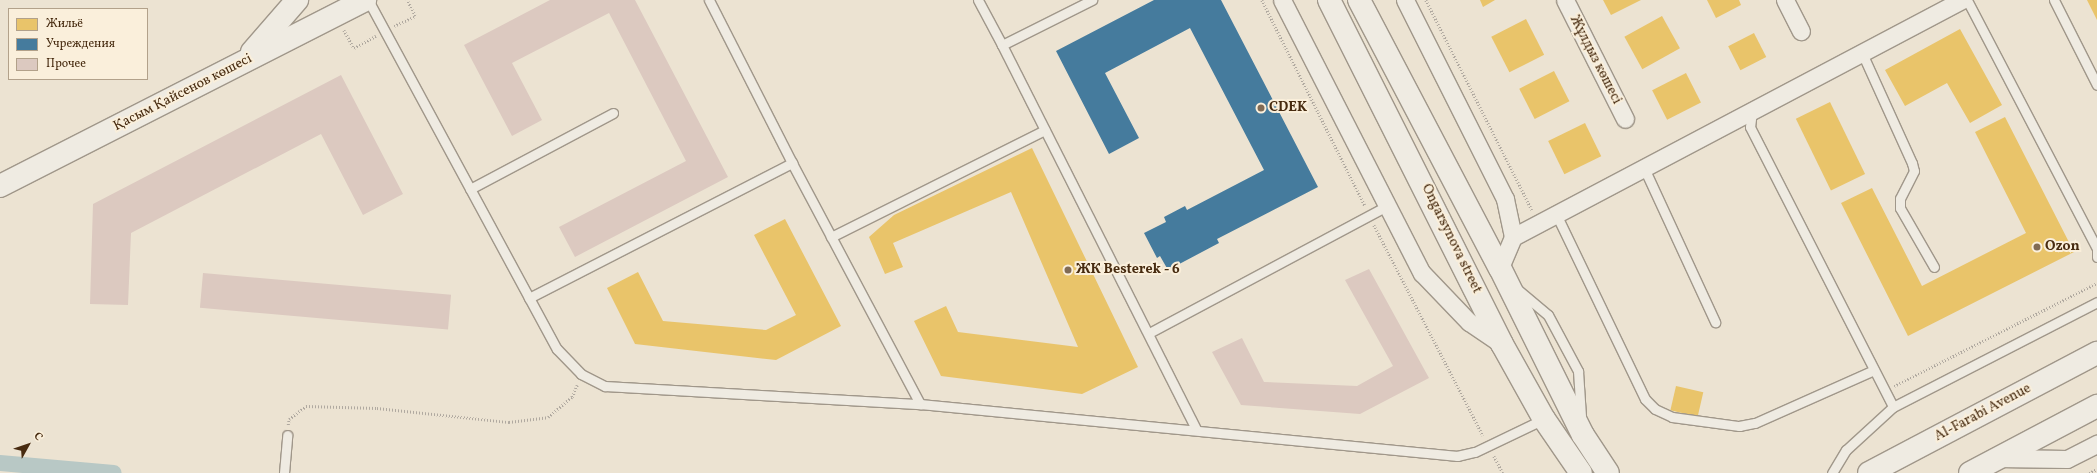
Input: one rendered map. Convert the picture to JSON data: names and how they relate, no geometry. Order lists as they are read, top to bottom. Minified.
{"streets":{"street":["Жұлдыз көшесі","Қасым Қайсенов көшесі","Ongarsynova street","Al-Farabi Avenue"]},"places":["CDEK","Ozon","ЖК Besterek - 6"],"legend":["Жильё","Учреждения","Прочее"],"north":"top right"}
